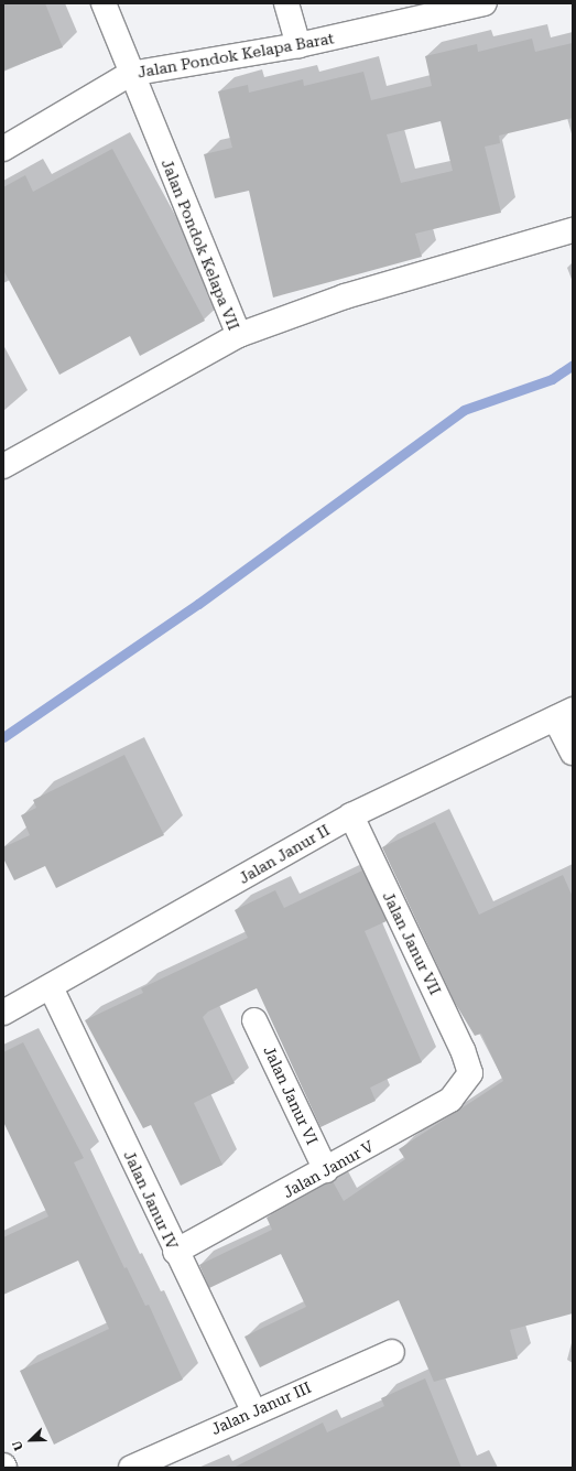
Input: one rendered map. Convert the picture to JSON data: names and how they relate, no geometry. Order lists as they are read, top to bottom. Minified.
{"streets":{"street":["Jalan Pondok Kelapa Barat","Jalan Pondok Kelapa VII","Jalan Janur II","Jalan Janur VII","Jalan Janur VI","Jalan Janur V","Jalan Janur IV","Jalan Janur III"]},"crossings":[["Jalan Pondok Kelapa Barat","Jalan Pondok Kelapa VII"],["Jalan Janur II","Jalan Janur VII"],["Jalan Janur II","Jalan Janur IV"],["Jalan Janur VII","Jalan Janur V"],["Jalan Janur VI","Jalan Janur V"],["Jalan Janur V","Jalan Janur IV"],["Jalan Janur IV","Jalan Janur III"]],"north":"bottom left"}
